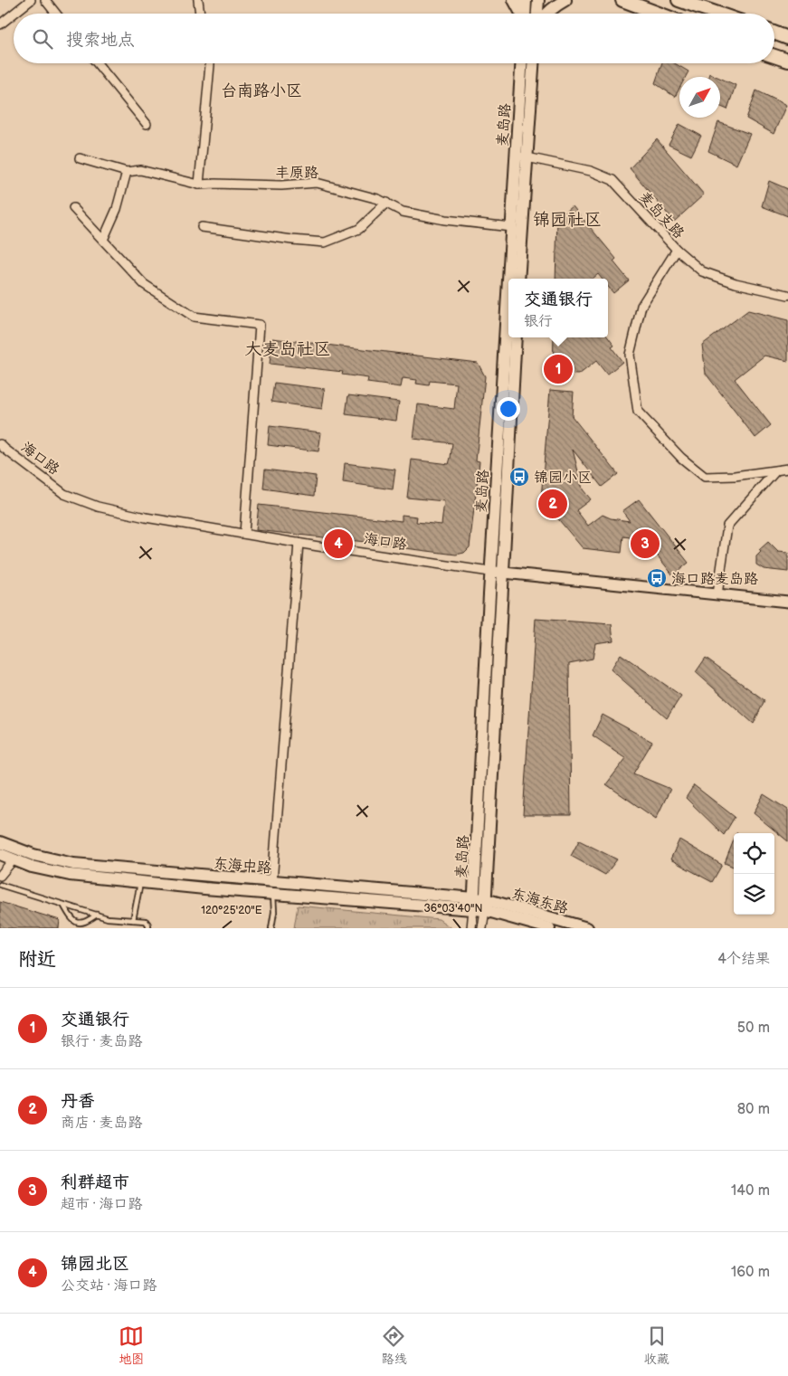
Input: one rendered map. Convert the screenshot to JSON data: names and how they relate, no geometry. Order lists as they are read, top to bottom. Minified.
{"streets":{"main road":["麦岛路","东海中路","东海东路"],"street":["丰原路","麦岛支路","海口路"]},"crossings":[["麦岛路","丰原路"],["麦岛路","麦岛支路"],["麦岛路","海口路"],["麦岛路","东海中路"],["麦岛路","东海东路"],["东海中路","东海东路"]],"districts":["台南路小区","锦园社区","大麦岛社区"],"places":{"bus stop":["锦园小区","海口路麦岛路"]},"north":"top right","page":{"search":"搜索地点","popup":["交通银行","银行"],"pins":["1","2","3","4"],"heading":["附近","4个结果"],"list":[{"mark":"1","name":"交通银行","note":"银行 · 麦岛路","value":"50 m"},{"mark":"2","name":"丹香","note":"商店 · 麦岛路","value":"80 m"},{"mark":"3","name":"利群超市","note":"超市 · 海口路","value":"140 m"},{"mark":"4","name":"锦园北区","note":"公交站 · 海口路","value":"160 m"}],"nav":["地图","路线","收藏"]},"coordinates":["36°03'40\"N","120°25'20\"E"]}
